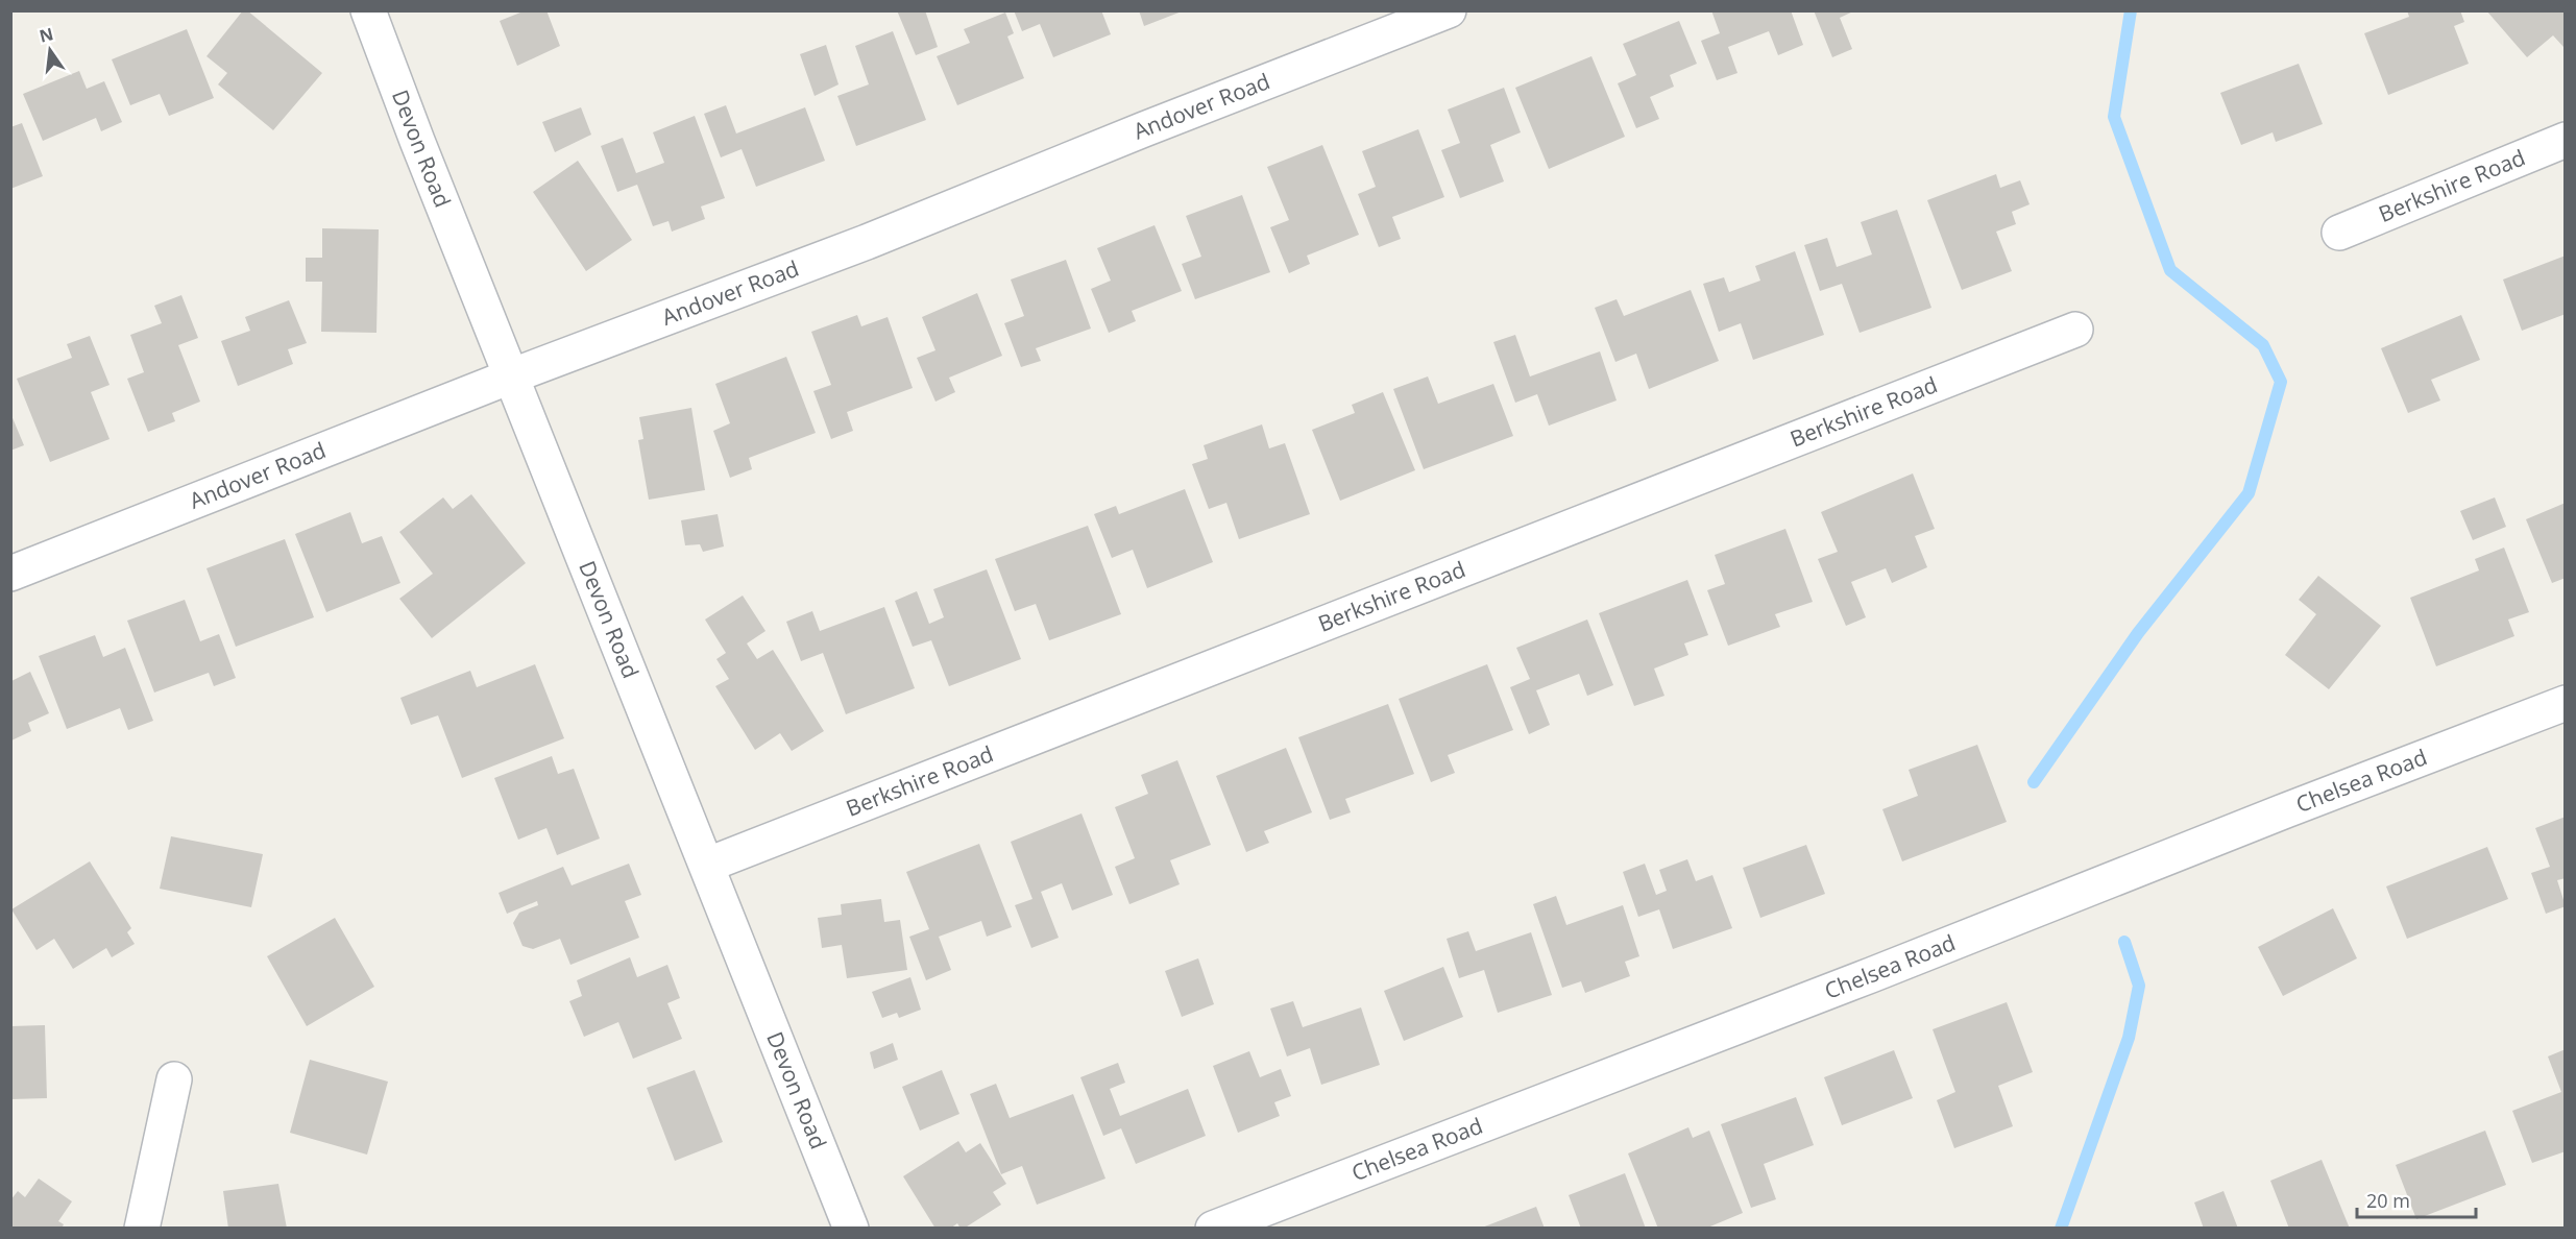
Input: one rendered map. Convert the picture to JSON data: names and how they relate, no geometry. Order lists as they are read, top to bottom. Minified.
{"streets":{"street":["Andover Road","Devon Road","Berkshire Road","Chelsea Road"]},"crossings":[["Andover Road","Devon Road"],["Devon Road","Berkshire Road"]],"scale_bar":"20 m","north":"top"}
